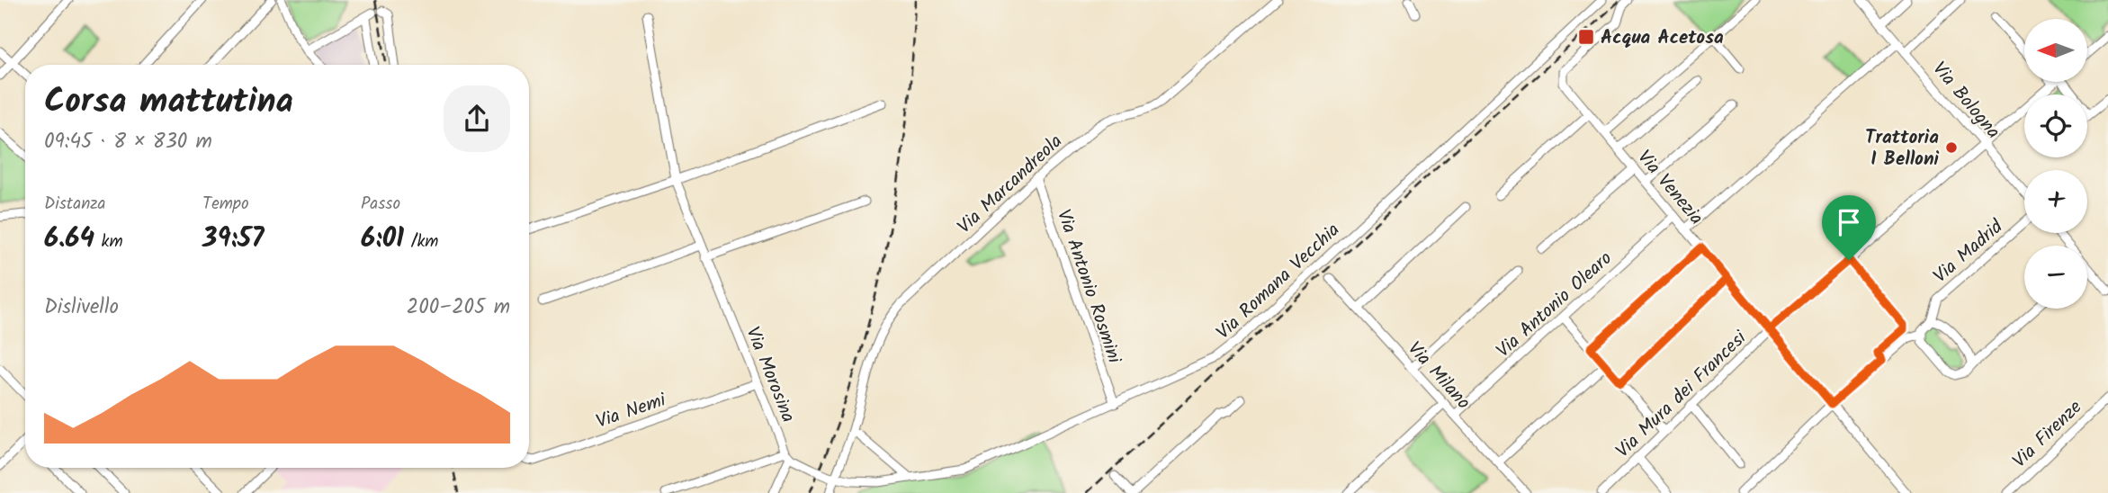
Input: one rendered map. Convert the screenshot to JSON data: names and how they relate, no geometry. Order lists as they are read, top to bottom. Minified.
{"streets":{"street":["Via Bologna","Via Marcandreola","Via Venezia","Via Madrid","Via Romana Vecchia","Via Antonio Rosmini","Via Antonio Olearo","Via Morosina","Via Milano","Via Mura dei Francesi","Via Nemi","Via Firenze"]},"crossings":[["Via Bologna","Via Mura dei Francesi"],["Via Marcandreola","Via Romana Vecchia"],["Via Marcandreola","Via Antonio Rosmini"],["Via Venezia","Via Antonio Olearo"],["Via Venezia","Via Mura dei Francesi"],["Via Romana Vecchia","Via Antonio Rosmini"],["Via Antonio Olearo","Via Milano"],["Via Morosina","Via Nemi"]],"places":{"transit":["Acqua Acetosa"],"other":["Trattoria I Belloni"]},"north":"left","page":{"map_buttons":["+","−"],"heading":["Corsa mattutina","09:45 · 8 × 830 m"],"stats":[["Distanza","6.64 km"],["Tempo","39:57"],["Passo","6:01 /km"]],"chart":["Dislivello","200–205 m"]}}
